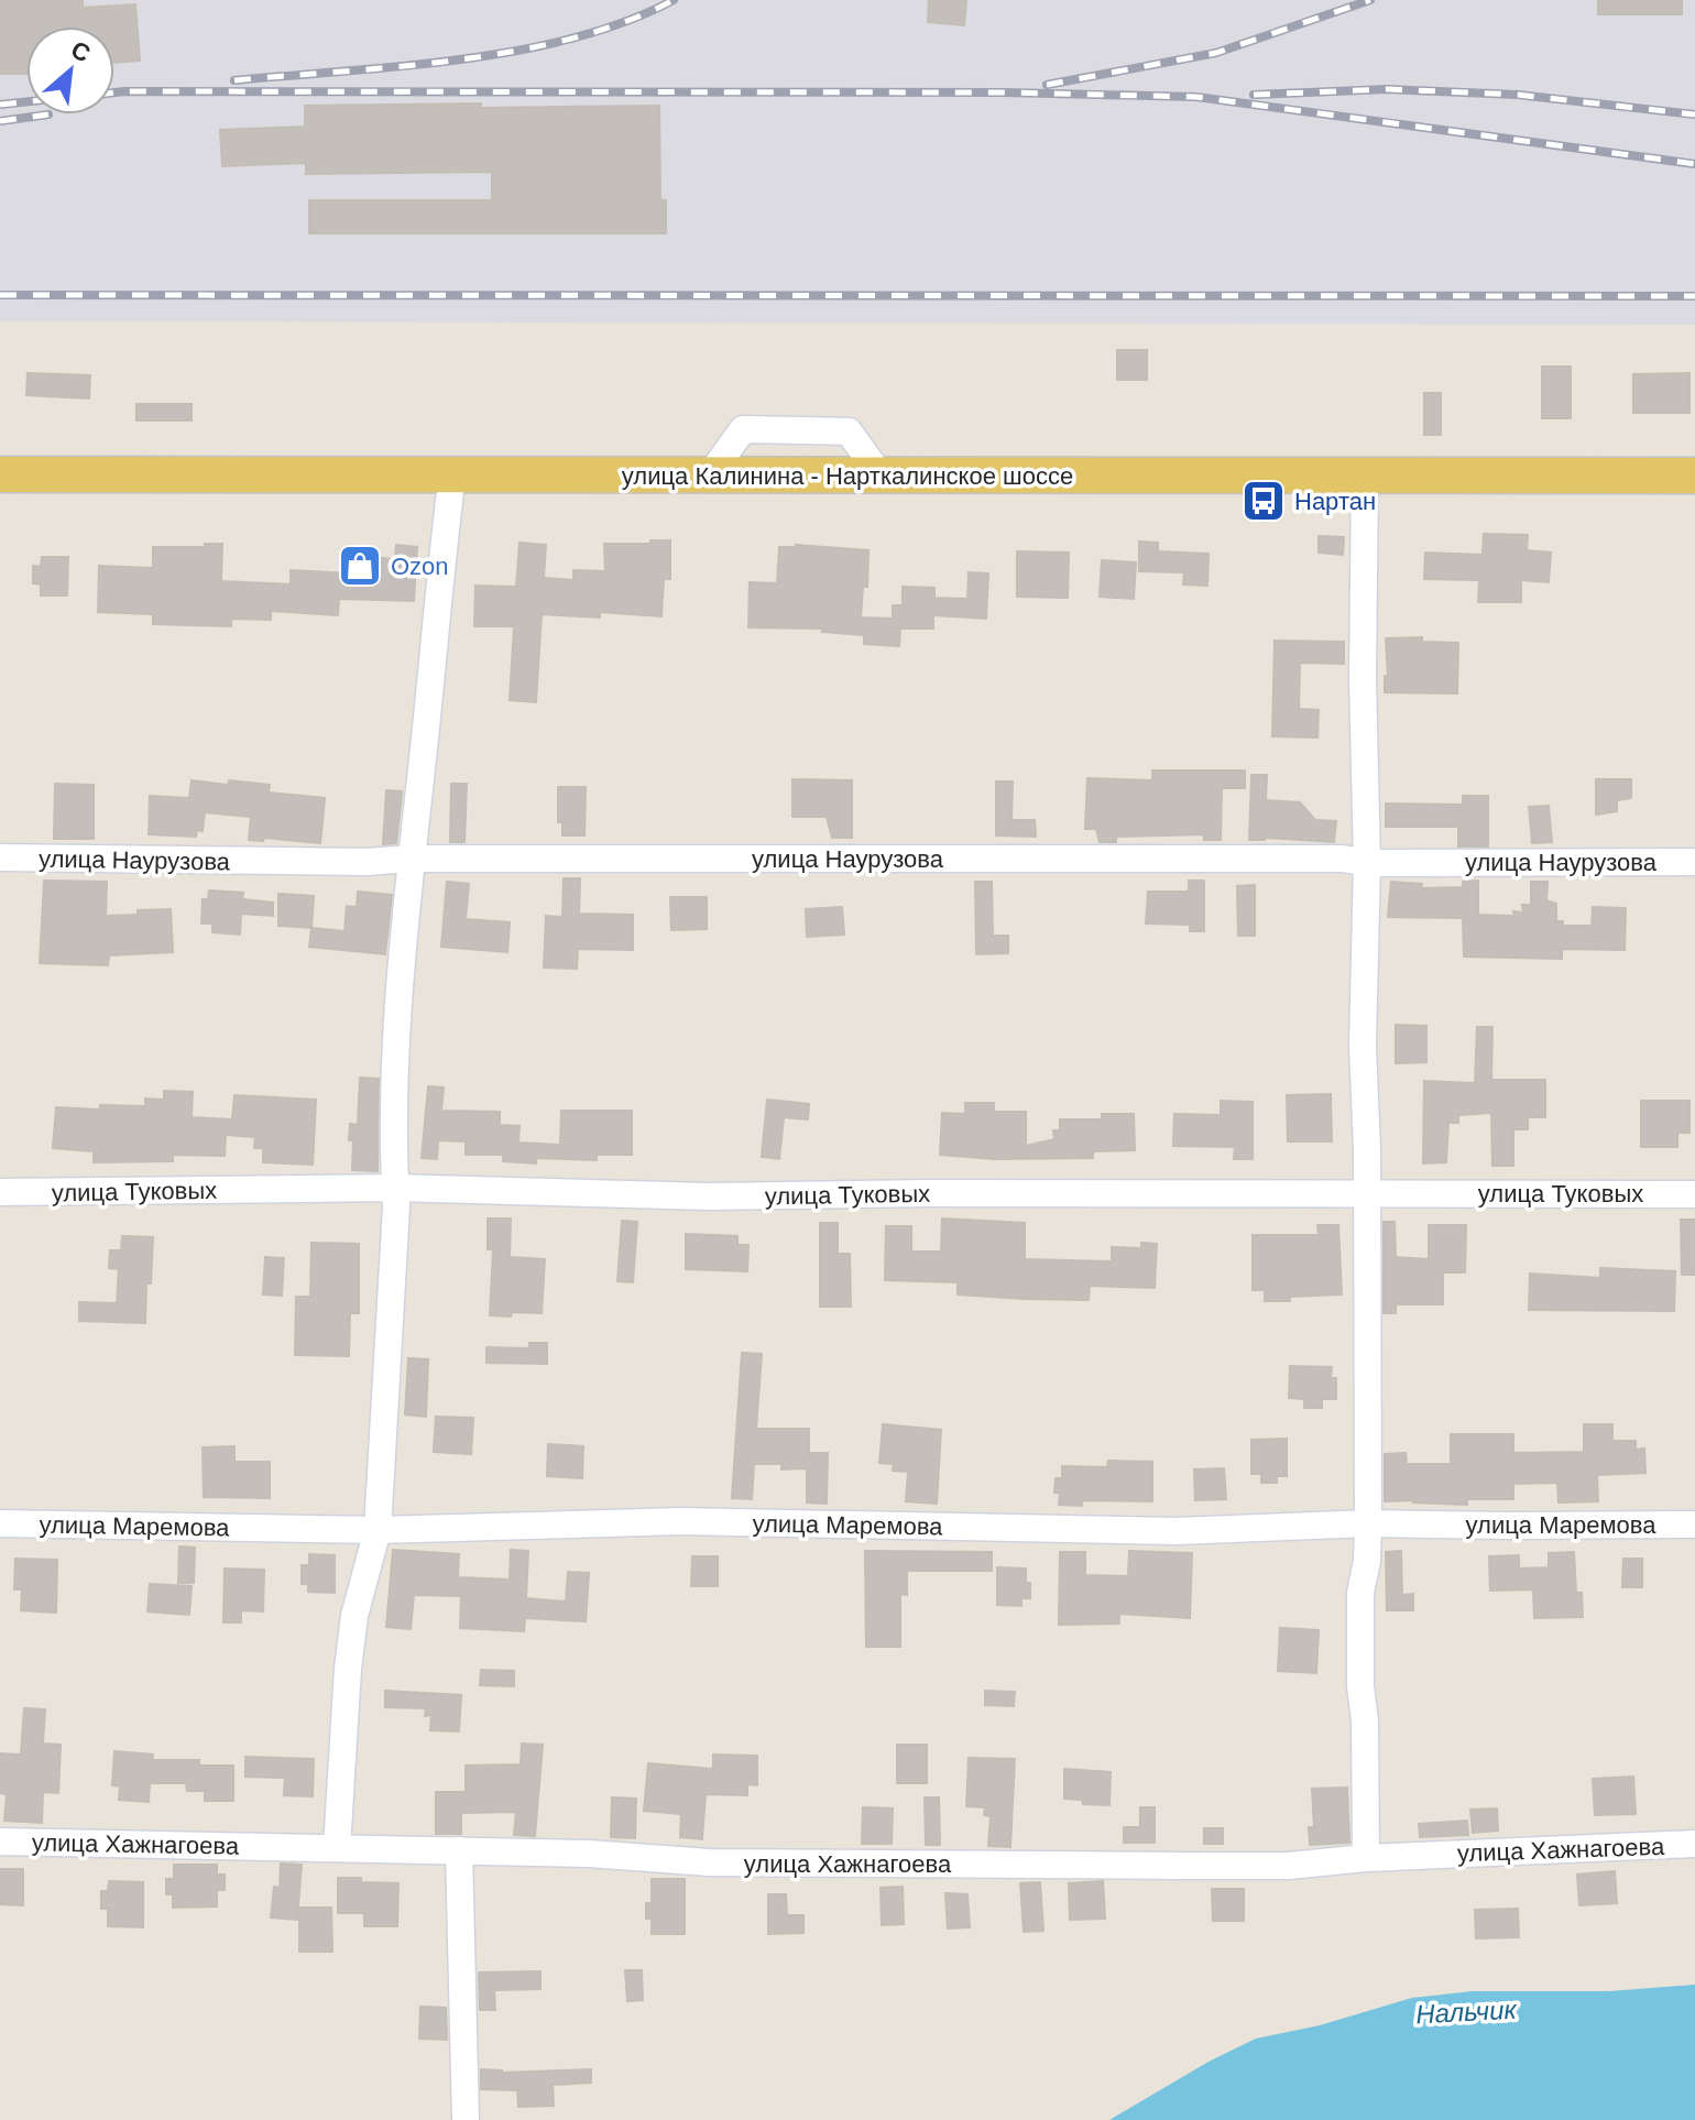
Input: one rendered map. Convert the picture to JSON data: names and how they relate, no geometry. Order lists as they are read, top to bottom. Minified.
{"streets":{"main road":["улица Калинина - Нарткалинское шоссе"],"street":["улица Наурузова","улица Туковых","улица Маремова","улица Хажнагоева"]},"water":["Нальчик"],"places":{"bus stop":["Нартан"],"shop":["Ozon"]},"north":"top right"}
